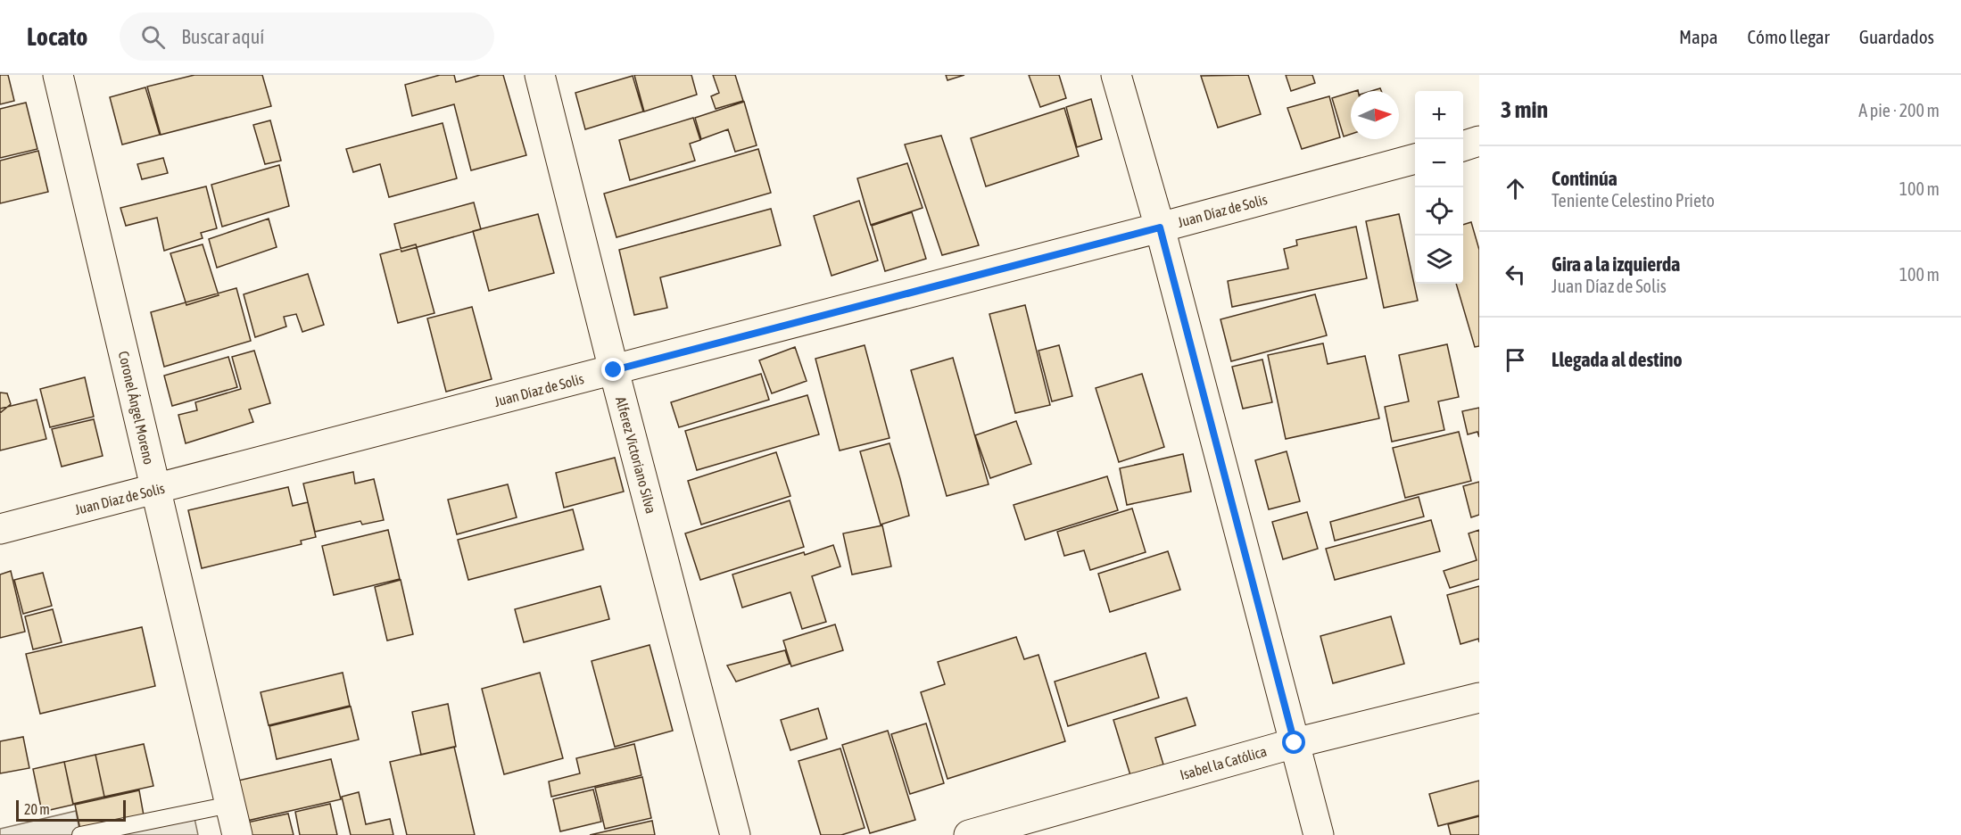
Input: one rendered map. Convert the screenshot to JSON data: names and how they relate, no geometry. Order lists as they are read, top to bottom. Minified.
{"streets":{"street":["Juan Díaz de Solis","Coronel Ángel Moreno","Alferez Victoriano Silva","Isabel la Católica"]},"crossings":[["Juan Díaz de Solis","Coronel Ángel Moreno"],["Juan Díaz de Solis","Alferez Victoriano Silva"]],"scale_bar":"20 m","north":"right","page":{"header":"Locato","search":"Buscar aquí","nav":["Mapa","Cómo llegar","Guardados"],"heading":["3 min","A pie · 200 m"],"map_buttons":["+","−"],"list":[["Continúa","Teniente Celestino Prieto","100 m"],["Gira a la izquierda","Juan Díaz de Solis","100 m"],"Llegada al destino"],"scale":"20 m"}}
